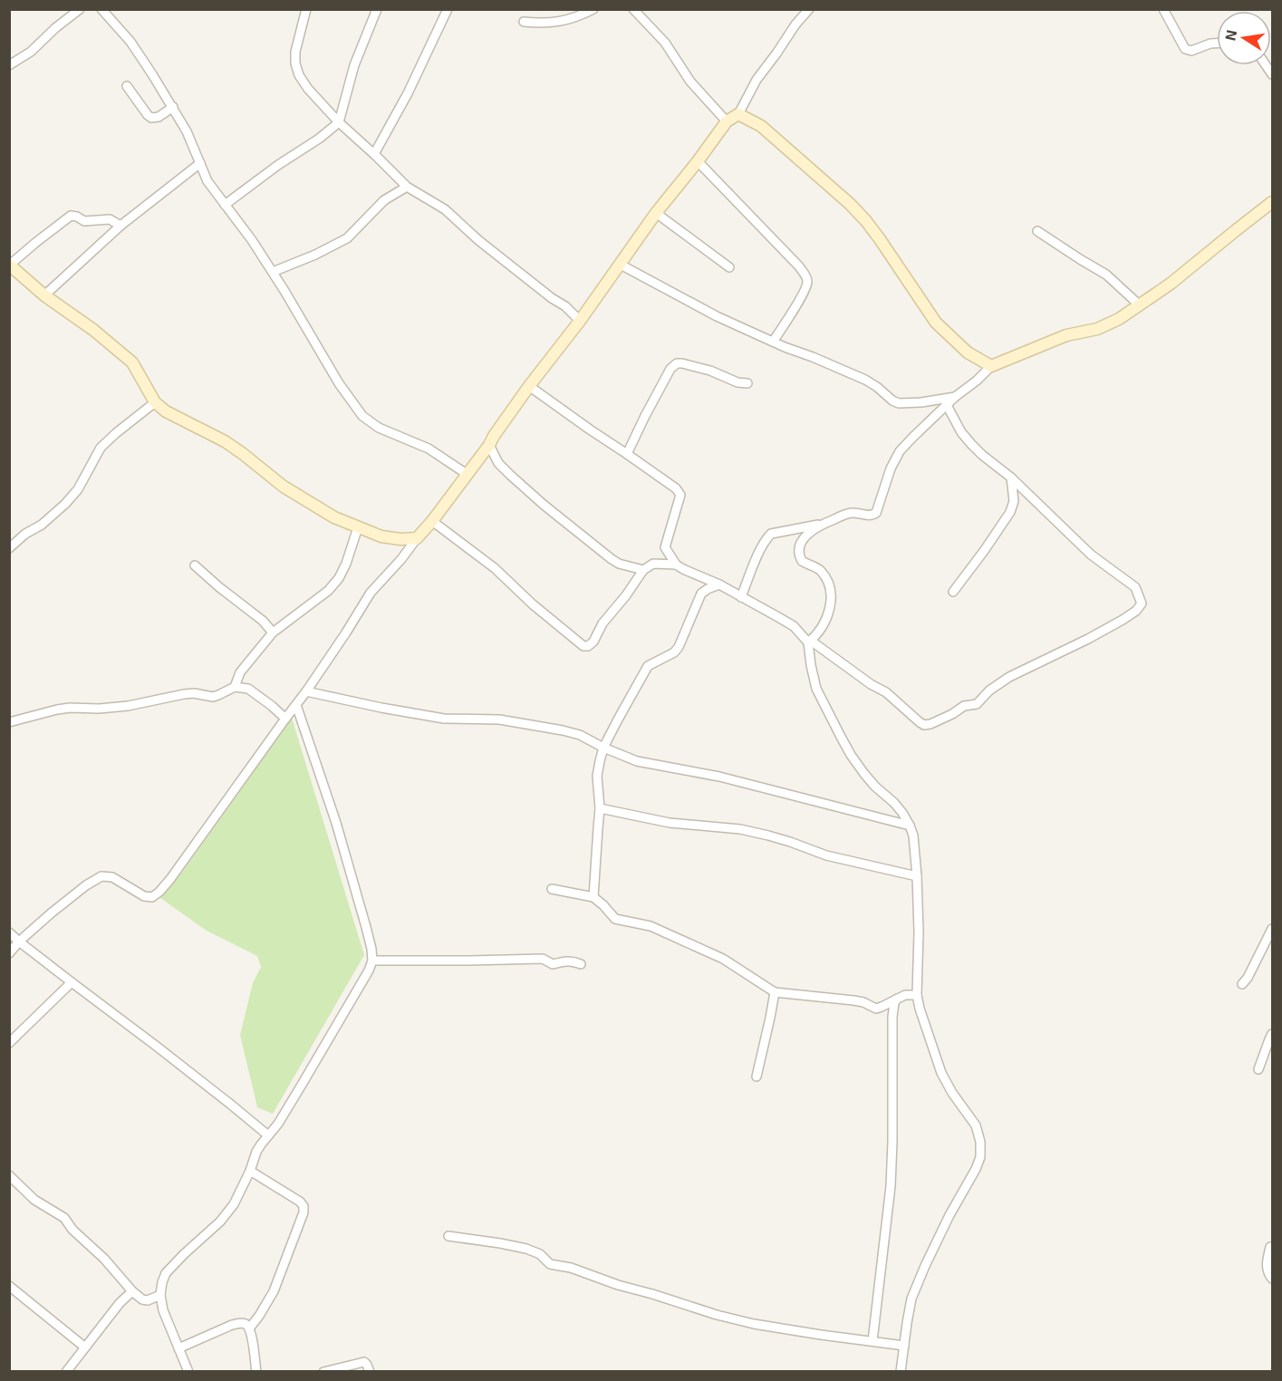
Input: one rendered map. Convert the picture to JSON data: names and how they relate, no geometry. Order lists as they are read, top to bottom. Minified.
{"north":"left"}
